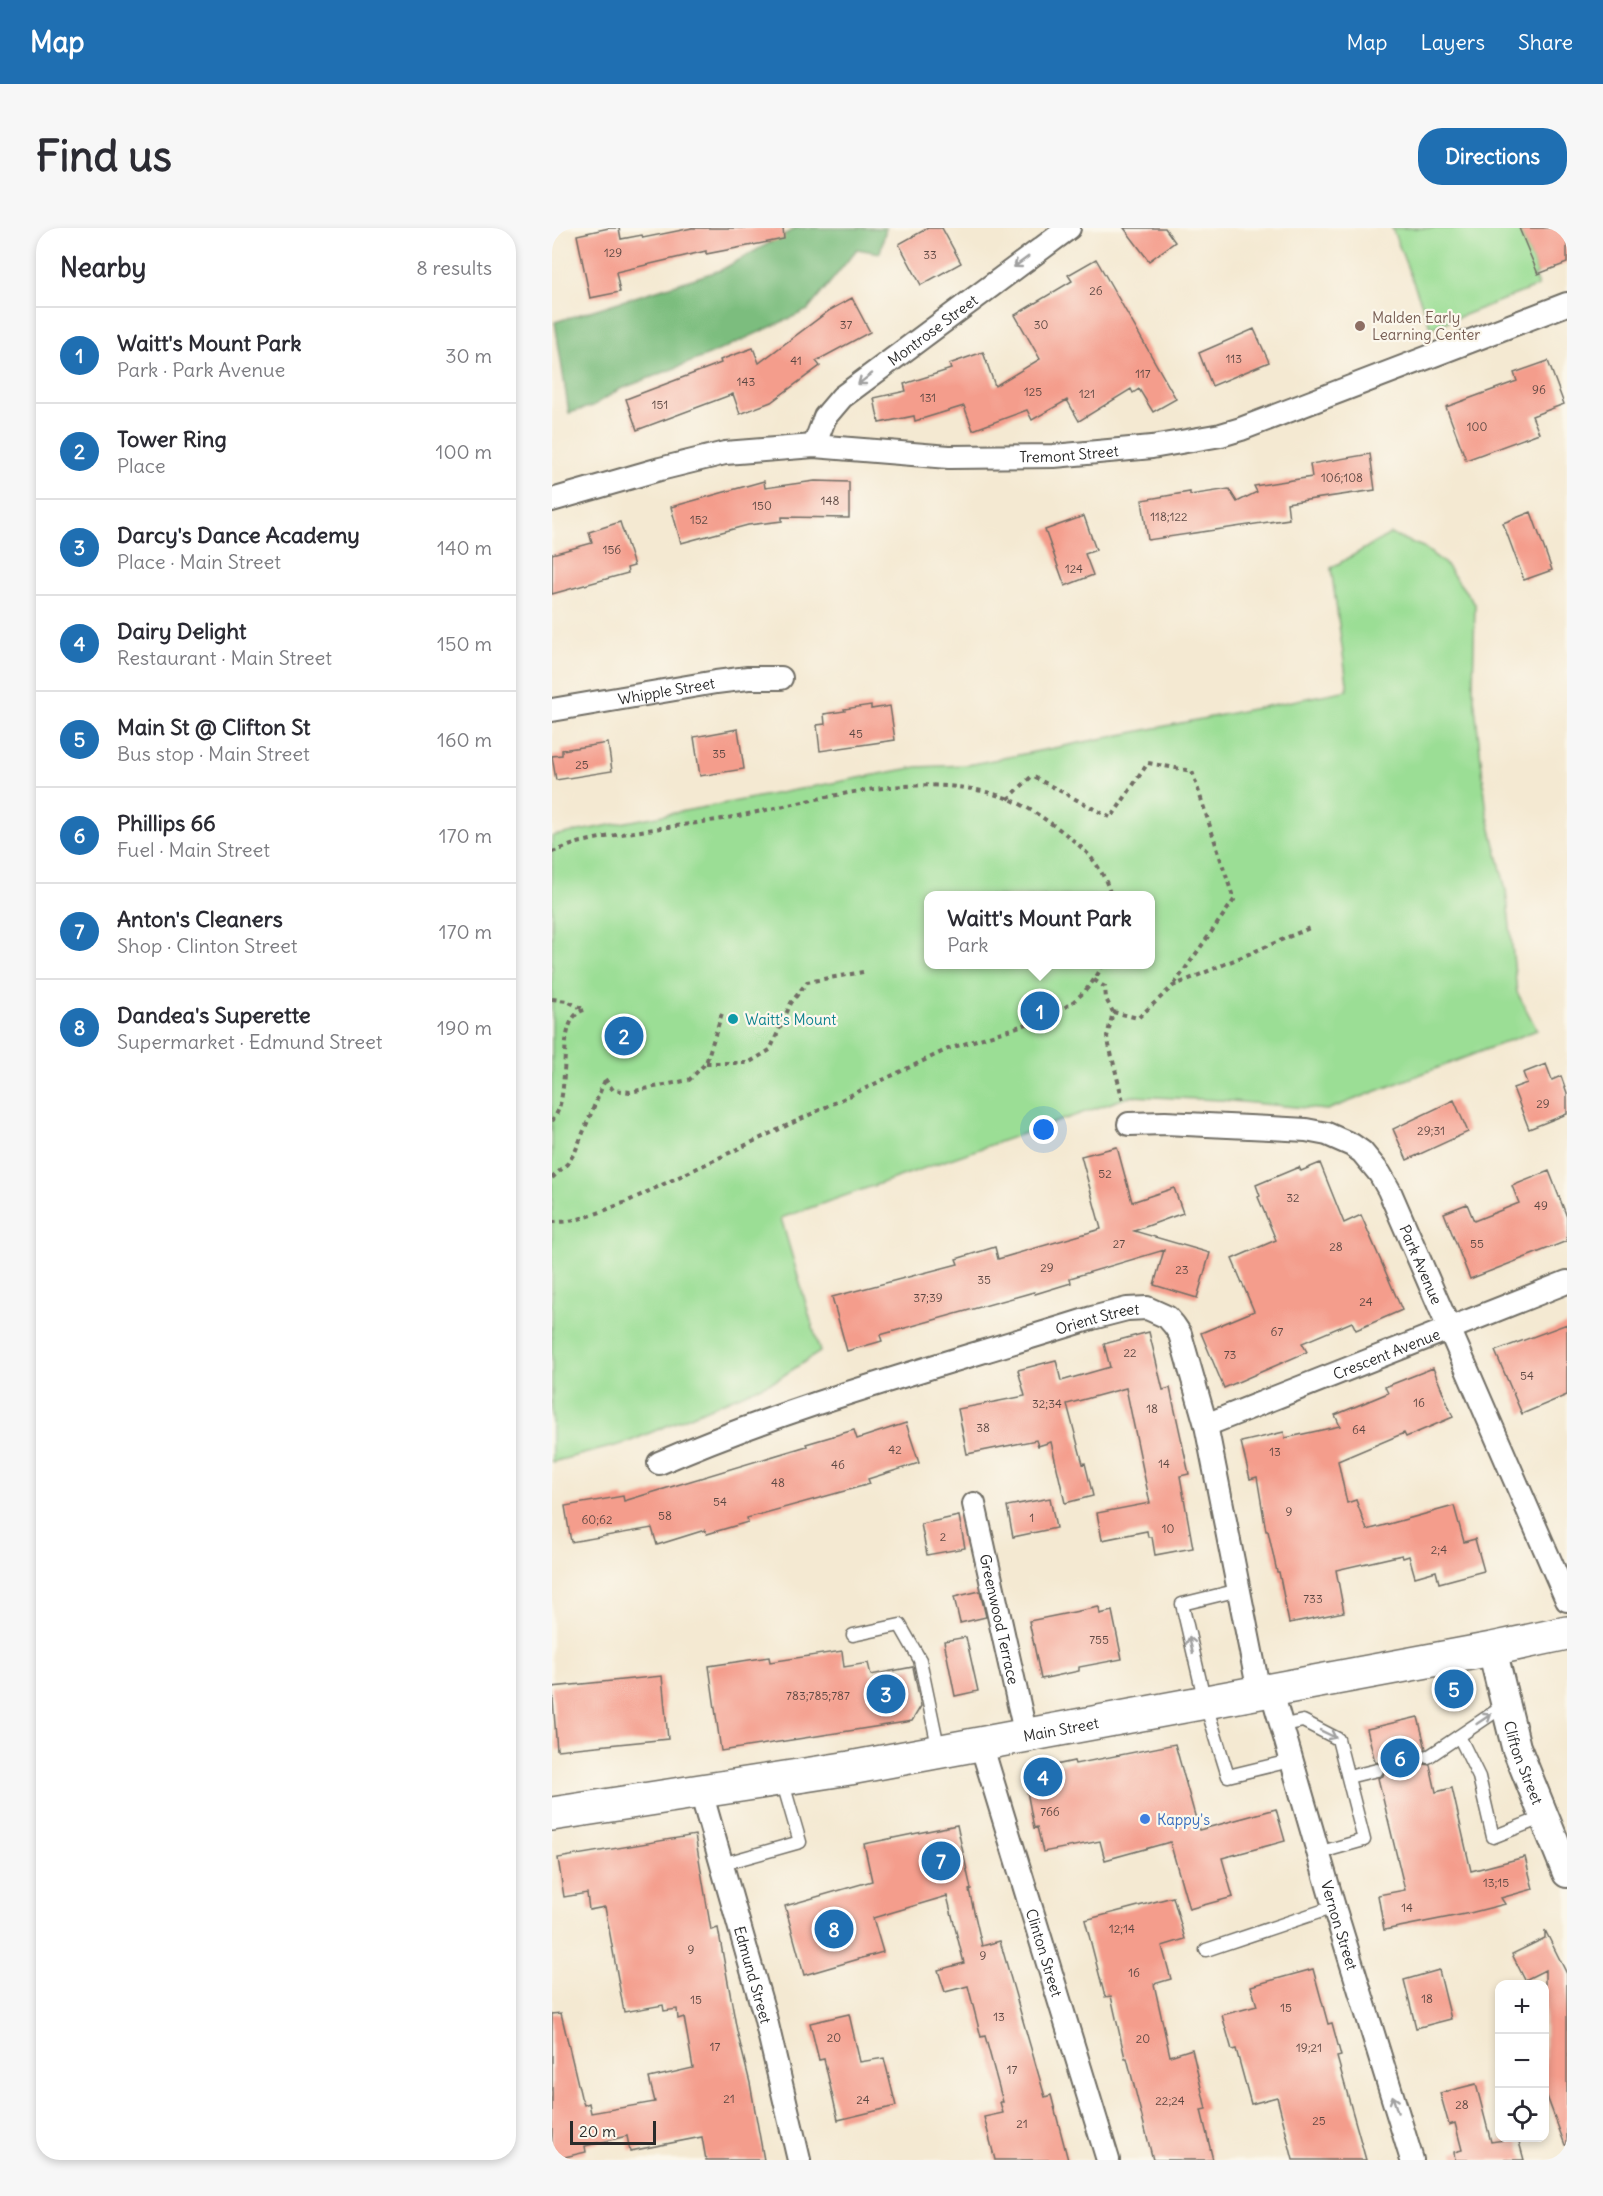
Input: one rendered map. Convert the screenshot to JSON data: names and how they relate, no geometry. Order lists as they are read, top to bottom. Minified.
{"streets":{"main road":["Main Street"],"street":["Montrose Street","Tremont Street","Whipple Street","Park Avenue","Orient Street","Crescent Avenue","Greenwood Terrace","Clifton Street","Vernon Street","Clinton Street","Edmund Street"]},"crossings":[["Montrose Street","Tremont Street"],["Park Avenue","Crescent Avenue"],["Orient Street","Crescent Avenue"],["Orient Street","Main Street"],["Orient Street","Vernon Street"],["Greenwood Terrace","Main Street"],["Main Street","Clifton Street"],["Main Street","Vernon Street"],["Main Street","Clinton Street"],["Main Street","Edmund Street"]],"one_way":["Montrose Street","Vernon Street"],"places":["Malden Early Learning Center","Waitt's Mount","Kappy's"],"house_numbers":["129","33","26","37","30","113","41","117","143","96","125","121","131","151","100","106;108","148","150","118;122","152","156","124","45","35","25","29","29;31","52","32","49","27","55","28","29","23","35","37;39","24","67","22","73","54","16","32;34","18","38","64","42","13","14","46","48","54","9","58","1","60;62","10","2","2;4","733","755","783;785;787","766","13;15","14","12;14","9","9","16","18","15","15","13","20","20","17","19;21","17","21","24","22;24","28","25","21"],"scale_bar":"20 m","page":{"header":"Map","nav":["Map","Layers","Share"],"buttons":"Directions","title":"Find us","heading":["Nearby","8 results"],"list":[{"mark":"1","name":"Waitt's Mount Park","note":"Park · Park Avenue","value":"30 m"},{"mark":"2","name":"Tower Ring","note":"Place","value":"100 m"},{"mark":"3","name":"Darcy's Dance Academy","note":"Place · Main Street","value":"140 m"},{"mark":"4","name":"Dairy Delight","note":"Restaurant · Main Street","value":"150 m"},{"mark":"5","name":"Main St @ Clifton St","note":"Bus stop · Main Street","value":"160 m"},{"mark":"6","name":"Phillips 66","note":"Fuel · Main Street","value":"170 m"},{"mark":"7","name":"Anton's Cleaners","note":"Shop · Clinton Street","value":"170 m"},{"mark":"8","name":"Dandea's Superette","note":"Supermarket · Edmund Street","value":"190 m"}],"popup":["Waitt's Mount Park","Park"],"pins":["1","2","5","3","6","4","7","8"],"map_buttons":["+","−"],"scale":"20 m"}}
